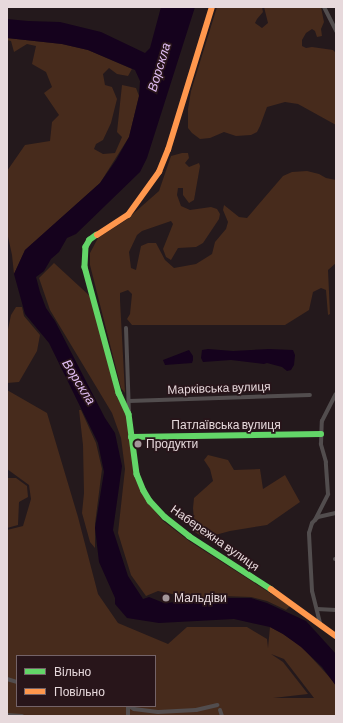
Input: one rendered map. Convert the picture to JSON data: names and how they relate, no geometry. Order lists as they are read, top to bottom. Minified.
{"streets":{"street":["Марківська вулиця","Патлаївська вулиця","Набережна вулиця"]},"crossings":[["Марківська вулиця","Набережна вулиця"],["Патлаївська вулиця","Набережна вулиця"]],"water":["Ворскла"],"places":["Продукти","Мальдіви"],"legend":["Вільно","Повільно"]}
